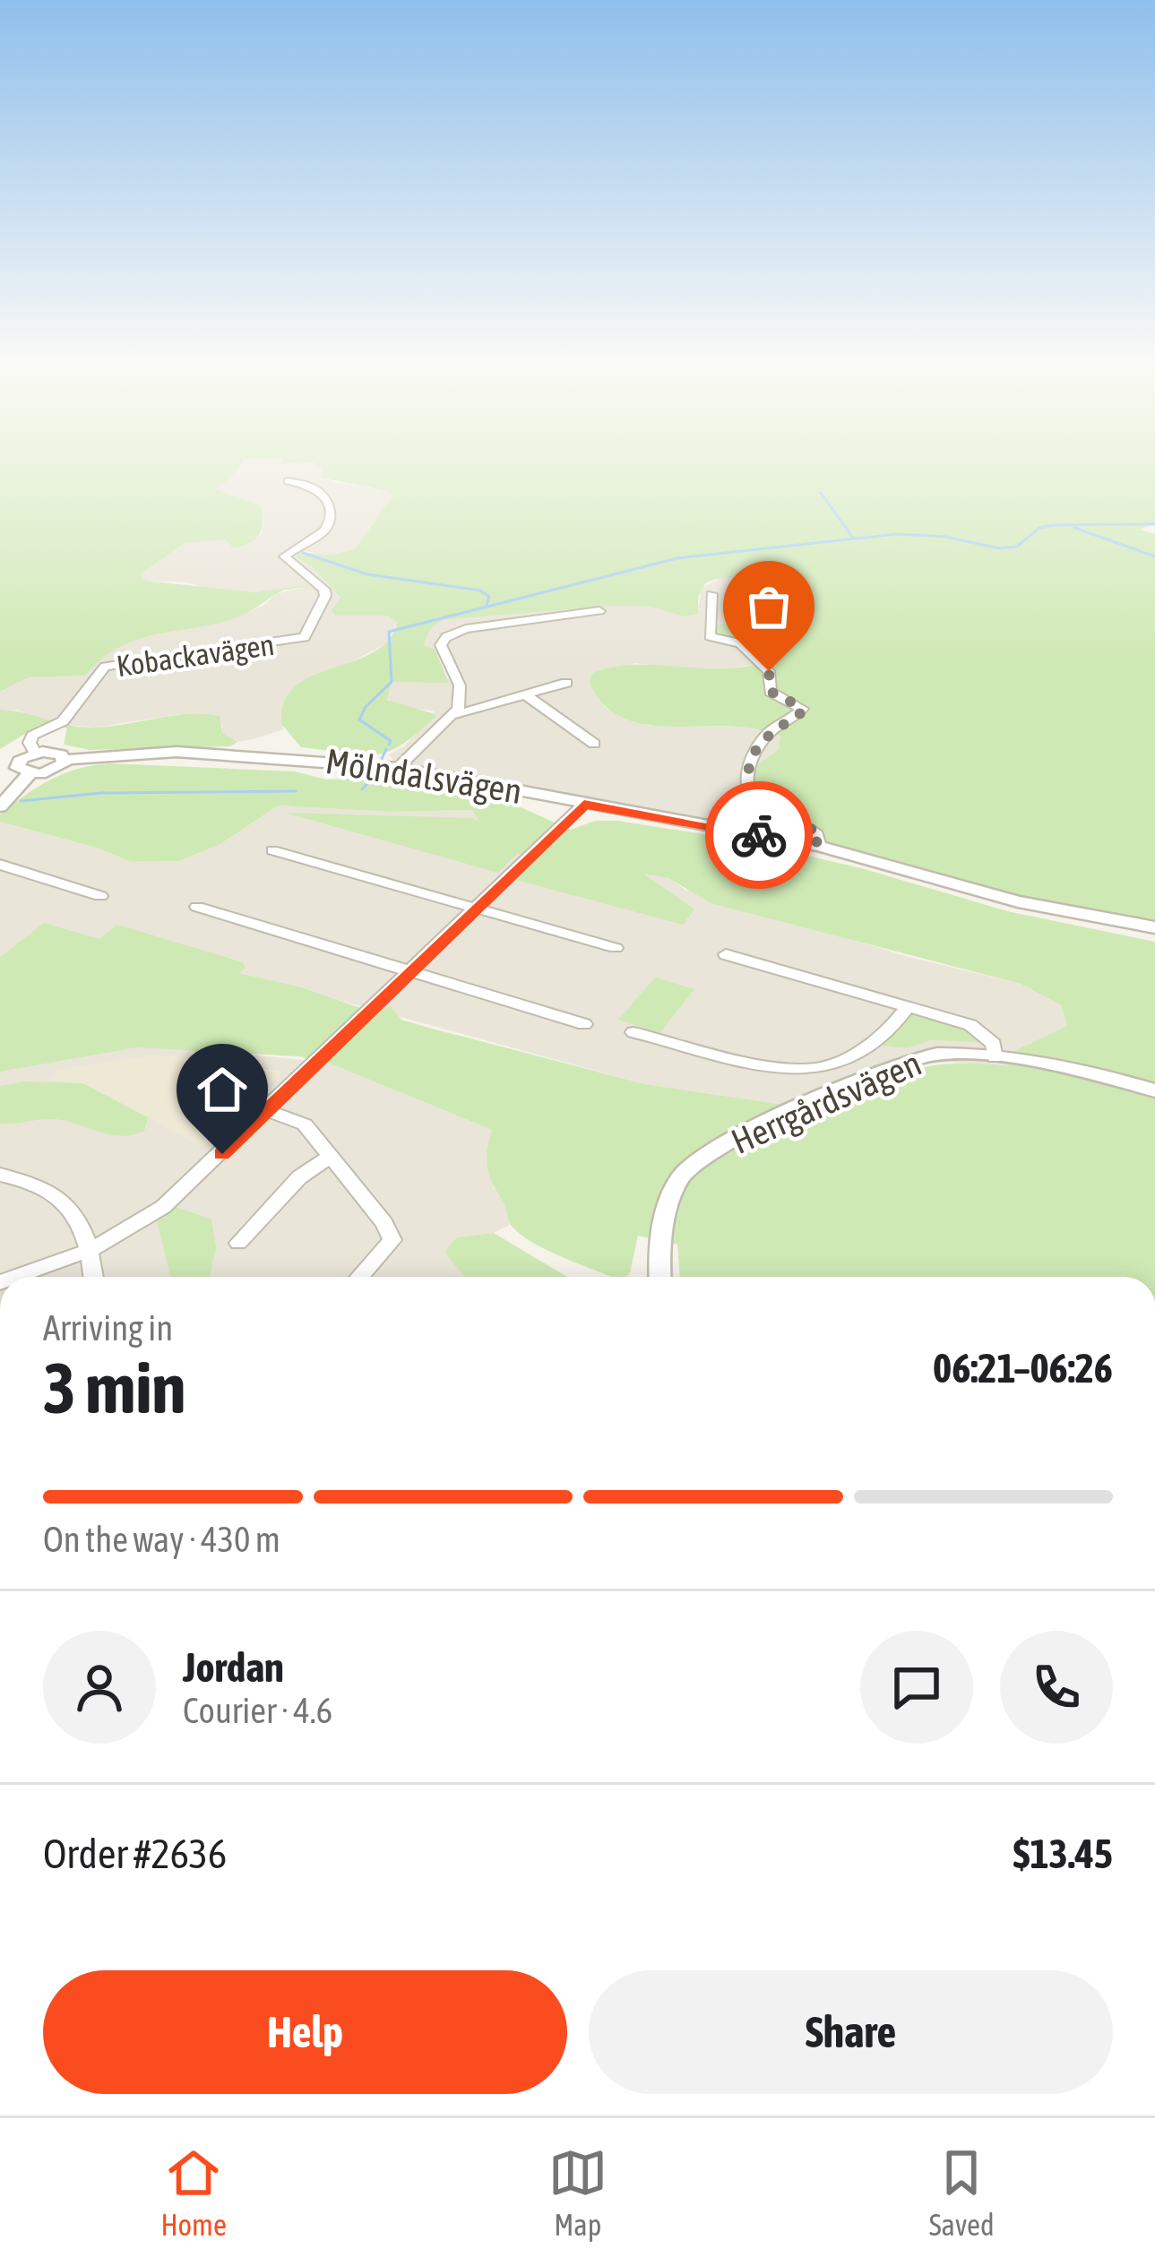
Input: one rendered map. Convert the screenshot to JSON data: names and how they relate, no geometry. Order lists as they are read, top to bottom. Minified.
{"streets":{"street":["Kobackavägen","Mölndalsvägen","Herrgårdsvägen"]},"page":{"heading":["3 min","Arriving in","06:21–06:26"],"panel":["Jordan","Courier · 4.6","Order #2636","$13.45"],"bar":"On the way · 430 m","buttons":["Help","Share"],"tabs":["Home","Map","Saved"]}}
